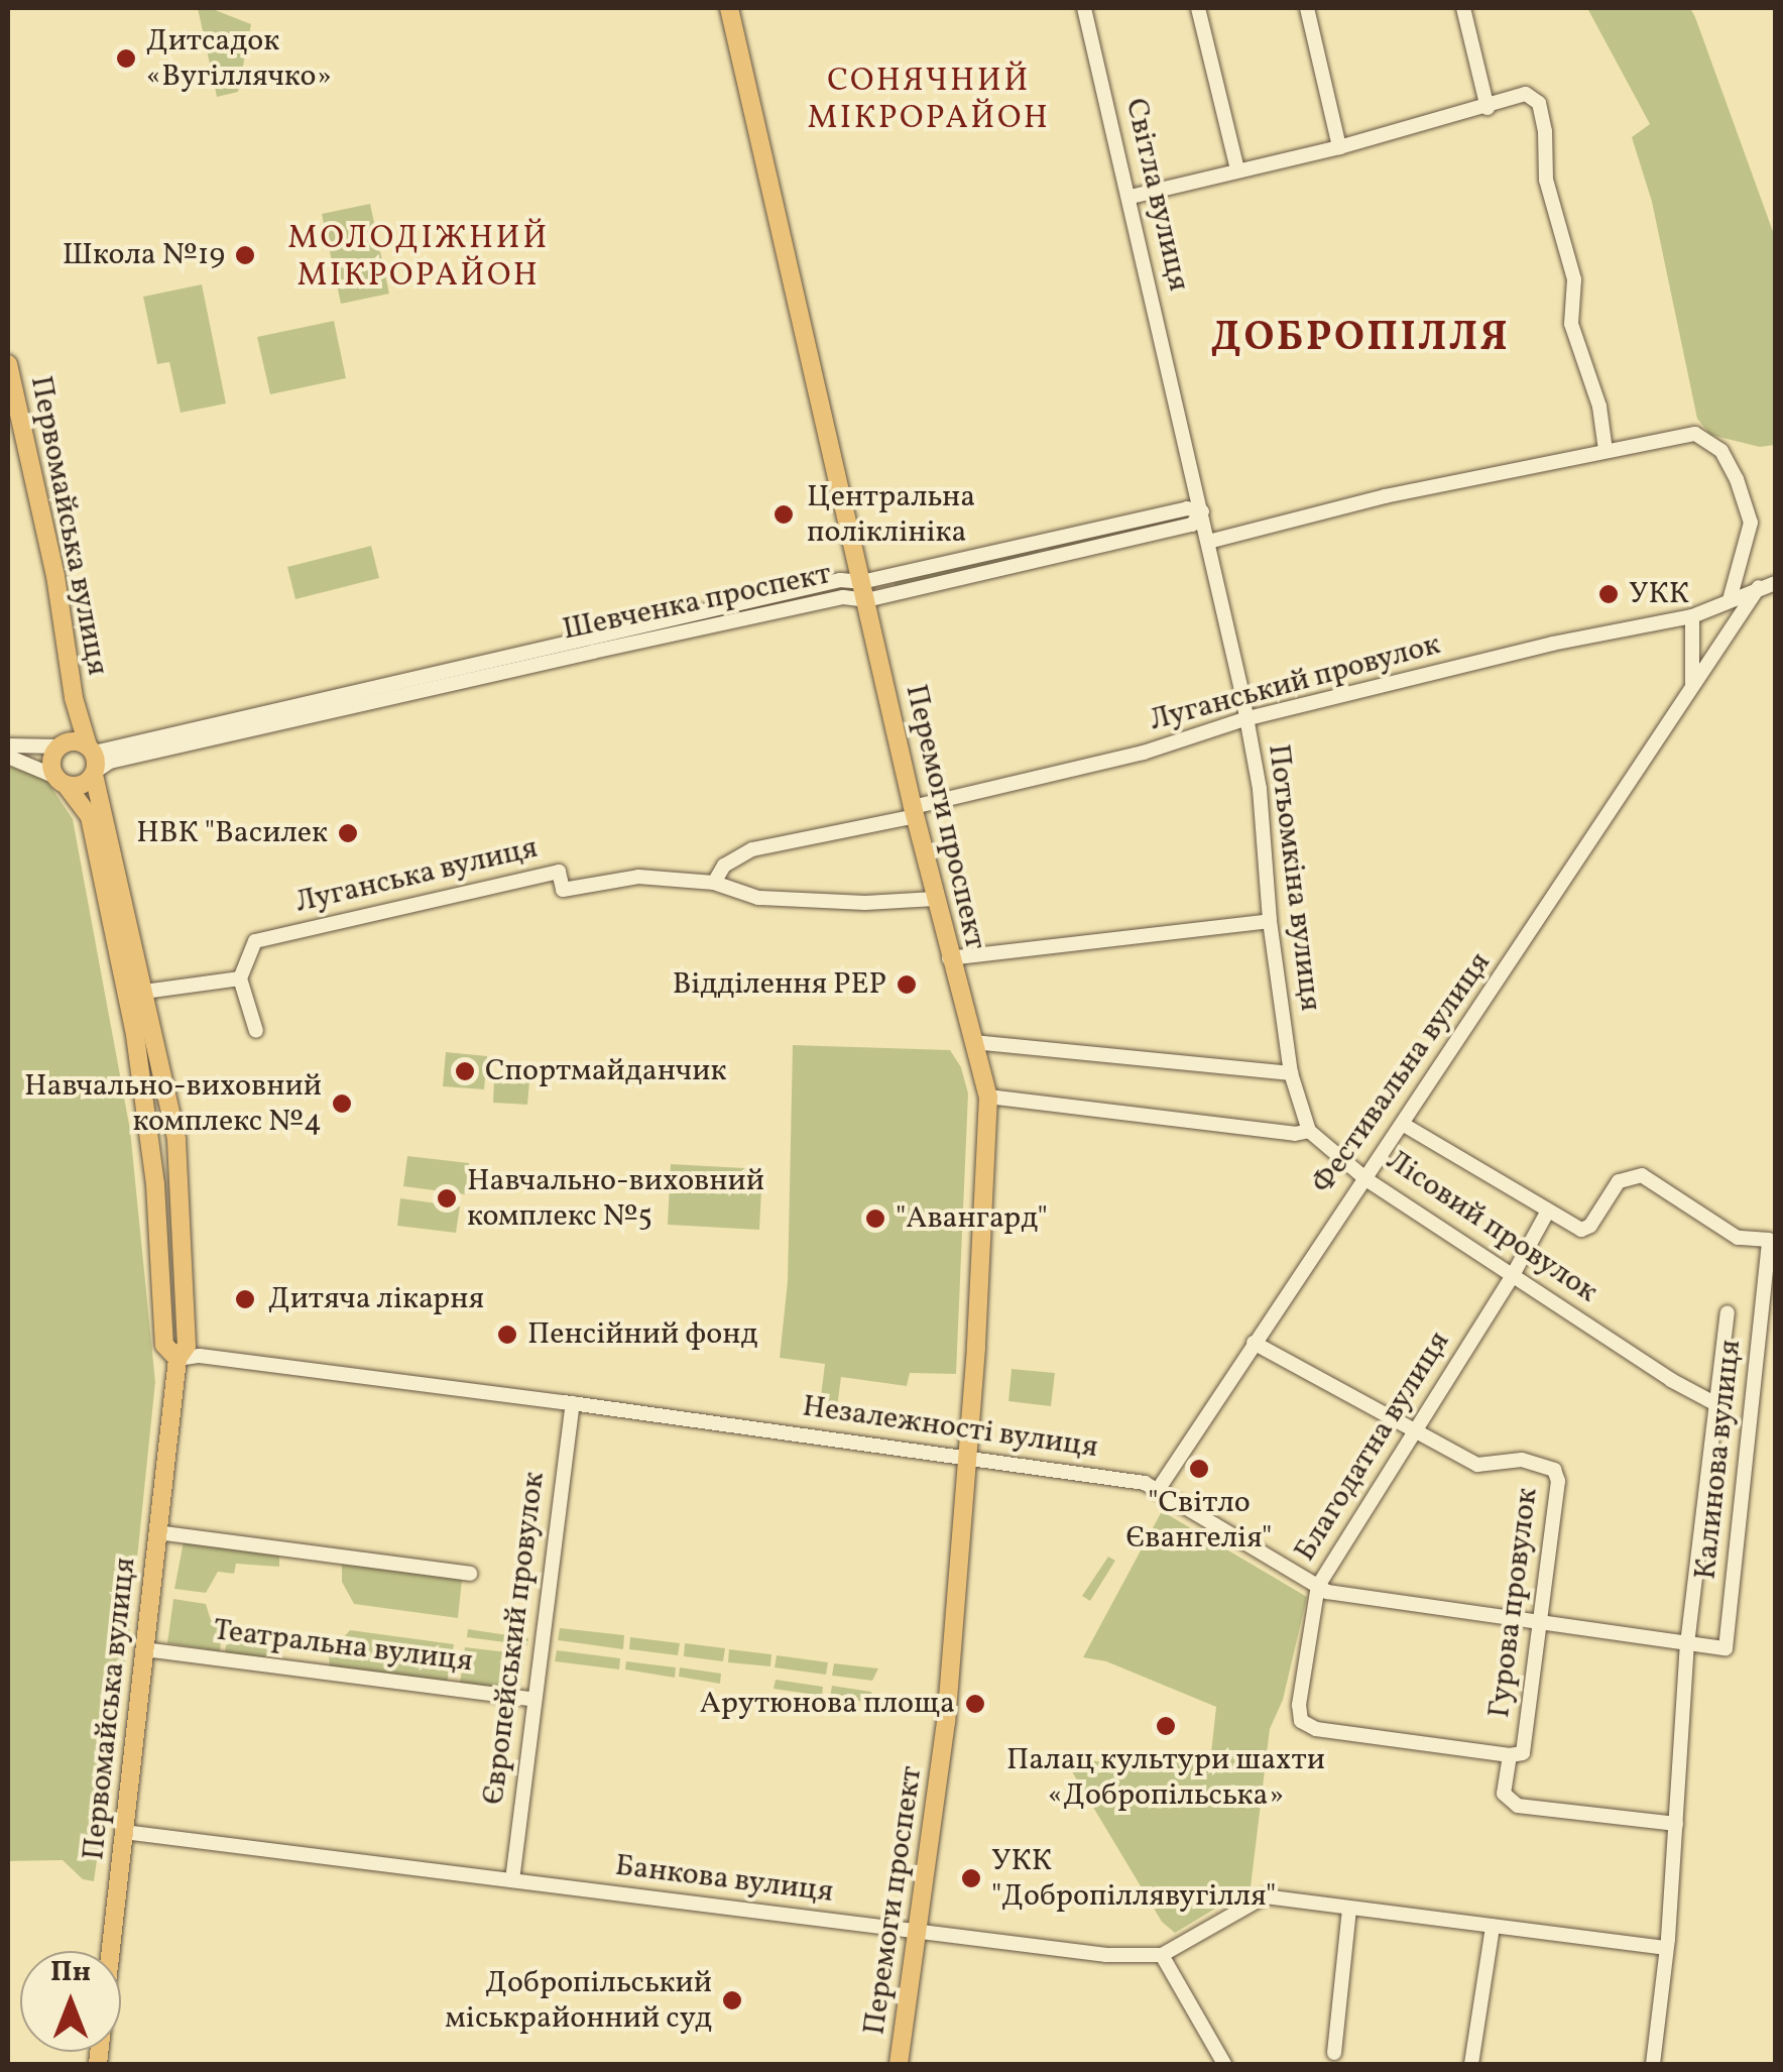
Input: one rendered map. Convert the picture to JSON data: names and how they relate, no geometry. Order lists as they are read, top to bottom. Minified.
{"streets":{"main road":["Первомайська вулиця","Перемоги проспект"],"street":["Світла вулиця","Шевченка проспект","Луганський провулок","Луганська вулиця","Потьомкіна вулиця","Фестивальна вулиця","Лісовий провулок","Незалежності вулиця","Благодатна вулиця","Калинова вулиця","Гурова провулок","Європейський провулок","Театральна вулиця","Банкова вулиця"]},"crossings":[["Світла вулиця","Шевченка проспект"],["Світла вулиця","Потьомкіна вулиця"],["Первомайська вулиця","Шевченка проспект"],["Первомайська вулиця","Незалежності вулиця"],["Первомайська вулиця","Театральна вулиця"],["Первомайська вулиця","Банкова вулиця"],["Шевченка проспект","Перемоги проспект"],["Шевченка проспект","Потьомкіна вулиця"],["Луганський провулок","Перемоги проспект"],["Луганський провулок","Потьомкіна вулиця"],["Перемоги проспект","Луганська вулиця"],["Перемоги проспект","Незалежності вулиця"],["Перемоги проспект","Банкова вулиця"],["Потьомкіна вулиця","Лісовий провулок"],["Фестивальна вулиця","Лісовий провулок"],["Фестивальна вулиця","Незалежності вулиця"],["Лісовий провулок","Благодатна вулиця"],["Лісовий провулок","Калинова вулиця"],["Незалежності вулиця","Благодатна вулиця"],["Незалежності вулиця","Калинова вулиця"],["Незалежності вулиця","Гурова провулок"],["Незалежності вулиця","Європейський провулок"],["Благодатна вулиця","Калинова вулиця"],["Благодатна вулиця","Гурова провулок"],["Калинова вулиця","Гурова провулок"],["Калинова вулиця","Банкова вулиця"],["Європейський провулок","Театральна вулиця"],["Європейський провулок","Банкова вулиця"]],"districts":["СОНЯЧНИЙ МІКРОРАЙОН","МОЛОДІЖНИЙ МІКРОРАЙОН","ДОБРОПІЛЛЯ"],"places":["Дитсадок «Вугіллячко»","Школа №19","Центральна поліклініка","УКК","НВК \"Василек","Відділення РЕР","Спортмайданчик","Навчально-виховний комплекс №4","Навчально-виховний комплекс №5","\"Авангард\"","Дитяча лікарня","Пенсійний фонд","\"Світло Євангелія\"","Арутюнова площа","Палац культури шахти «Добропільська»","УКК \"Добропіллявугілля\"","Добропільський міськрайонний суд"],"north":"top"}
